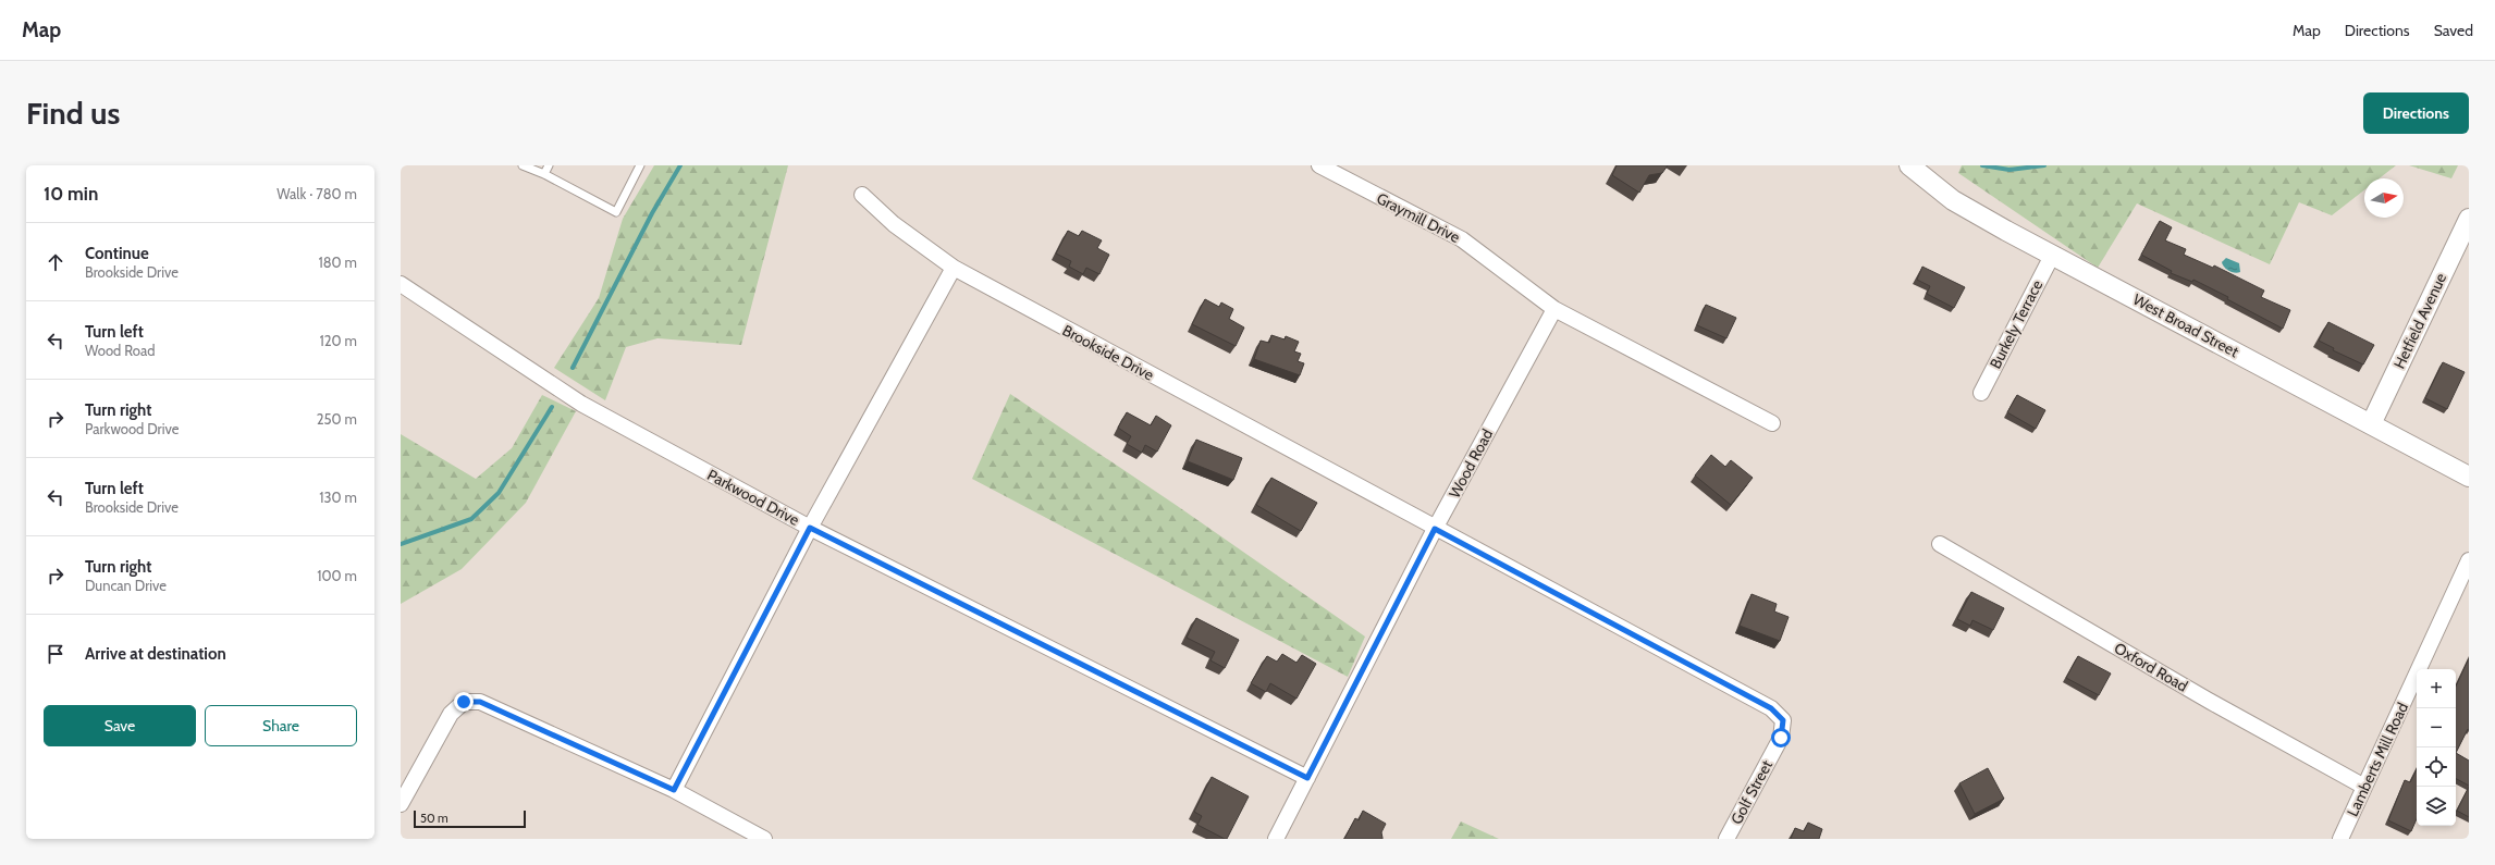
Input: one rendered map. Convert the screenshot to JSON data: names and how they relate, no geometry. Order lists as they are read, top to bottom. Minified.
{"streets":{"street":["Graymill Drive","Hetfield Avenue","Burkely Terrace","West Broad Street","Brookside Drive","Wood Road","Parkwood Drive","Oxford Road","Lamberts Mill Road","Golf Street"]},"crossings":[["Graymill Drive","Wood Road"],["Hetfield Avenue","West Broad Street"],["Burkely Terrace","West Broad Street"],["Brookside Drive","Wood Road"],["Brookside Drive","Golf Street"],["Wood Road","Parkwood Drive"],["Oxford Road","Lamberts Mill Road"]],"scale_bar":"50 m","north":"right","page":{"header":"Map","nav":["Map","Directions","Saved"],"buttons":["Directions",["Save","Share"]],"title":"Find us","heading":["10 min","Walk · 780 m"],"list":[["Continue","Brookside Drive","180 m"],["Turn left","Wood Road","120 m"],["Turn right","Parkwood Drive","250 m"],["Turn left","Brookside Drive","130 m"],["Turn right","Duncan Drive","100 m"],"Arrive at destination"],"map_buttons":["+","−"],"scale":"50 m"}}
